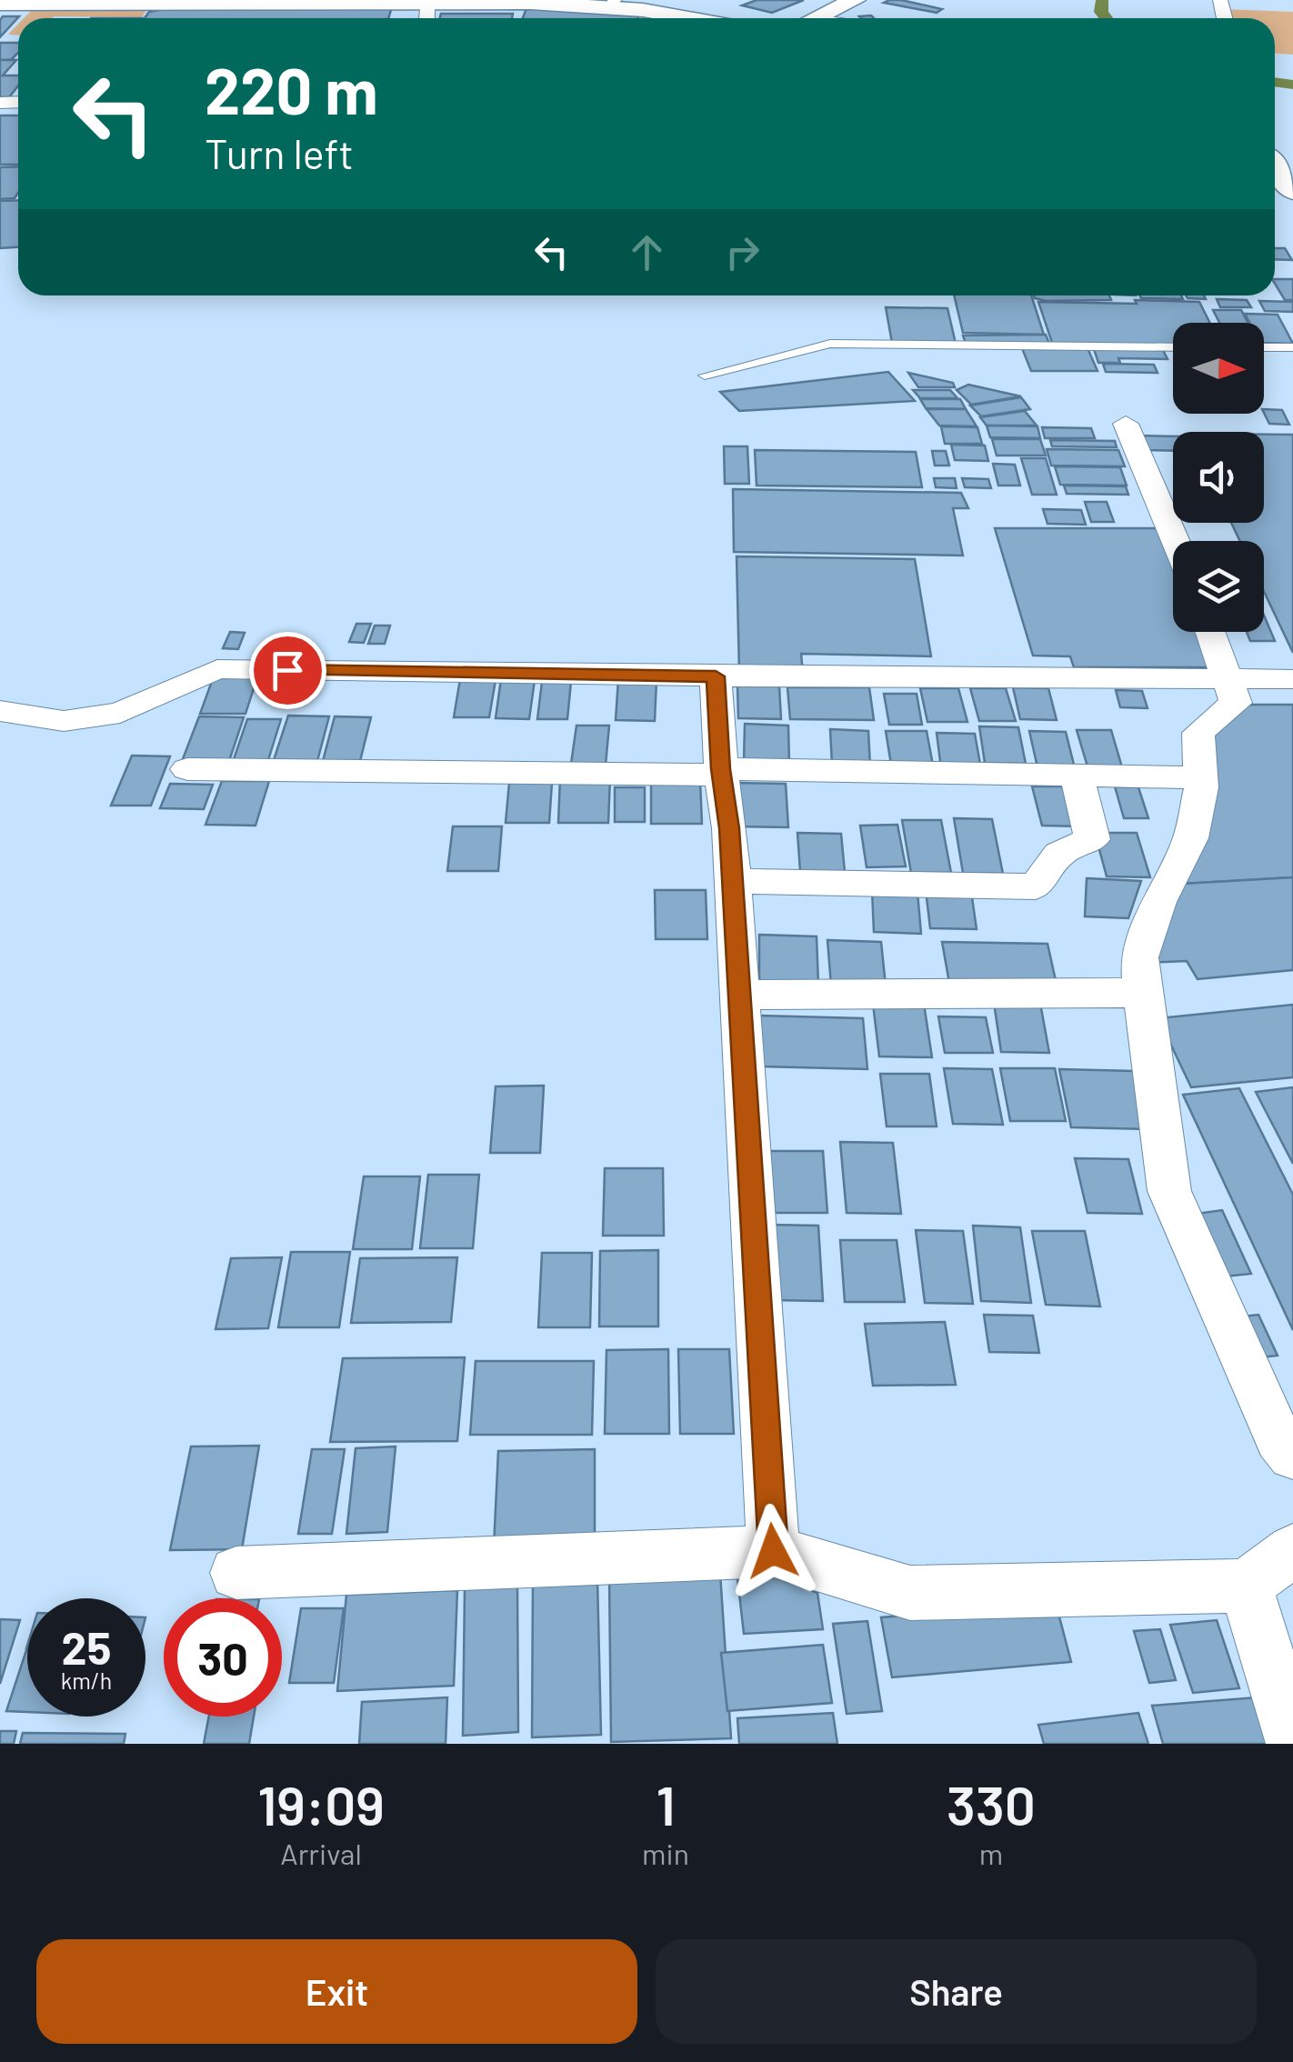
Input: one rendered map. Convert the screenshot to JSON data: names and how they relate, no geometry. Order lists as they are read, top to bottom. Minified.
{"north":"right","page":{"turn":["220 m","Turn left"],"speed":"25 km/h","limit":"30","eta":["19:09","Arrival","1","min","330","m"],"buttons":["Exit","Share"]}}
